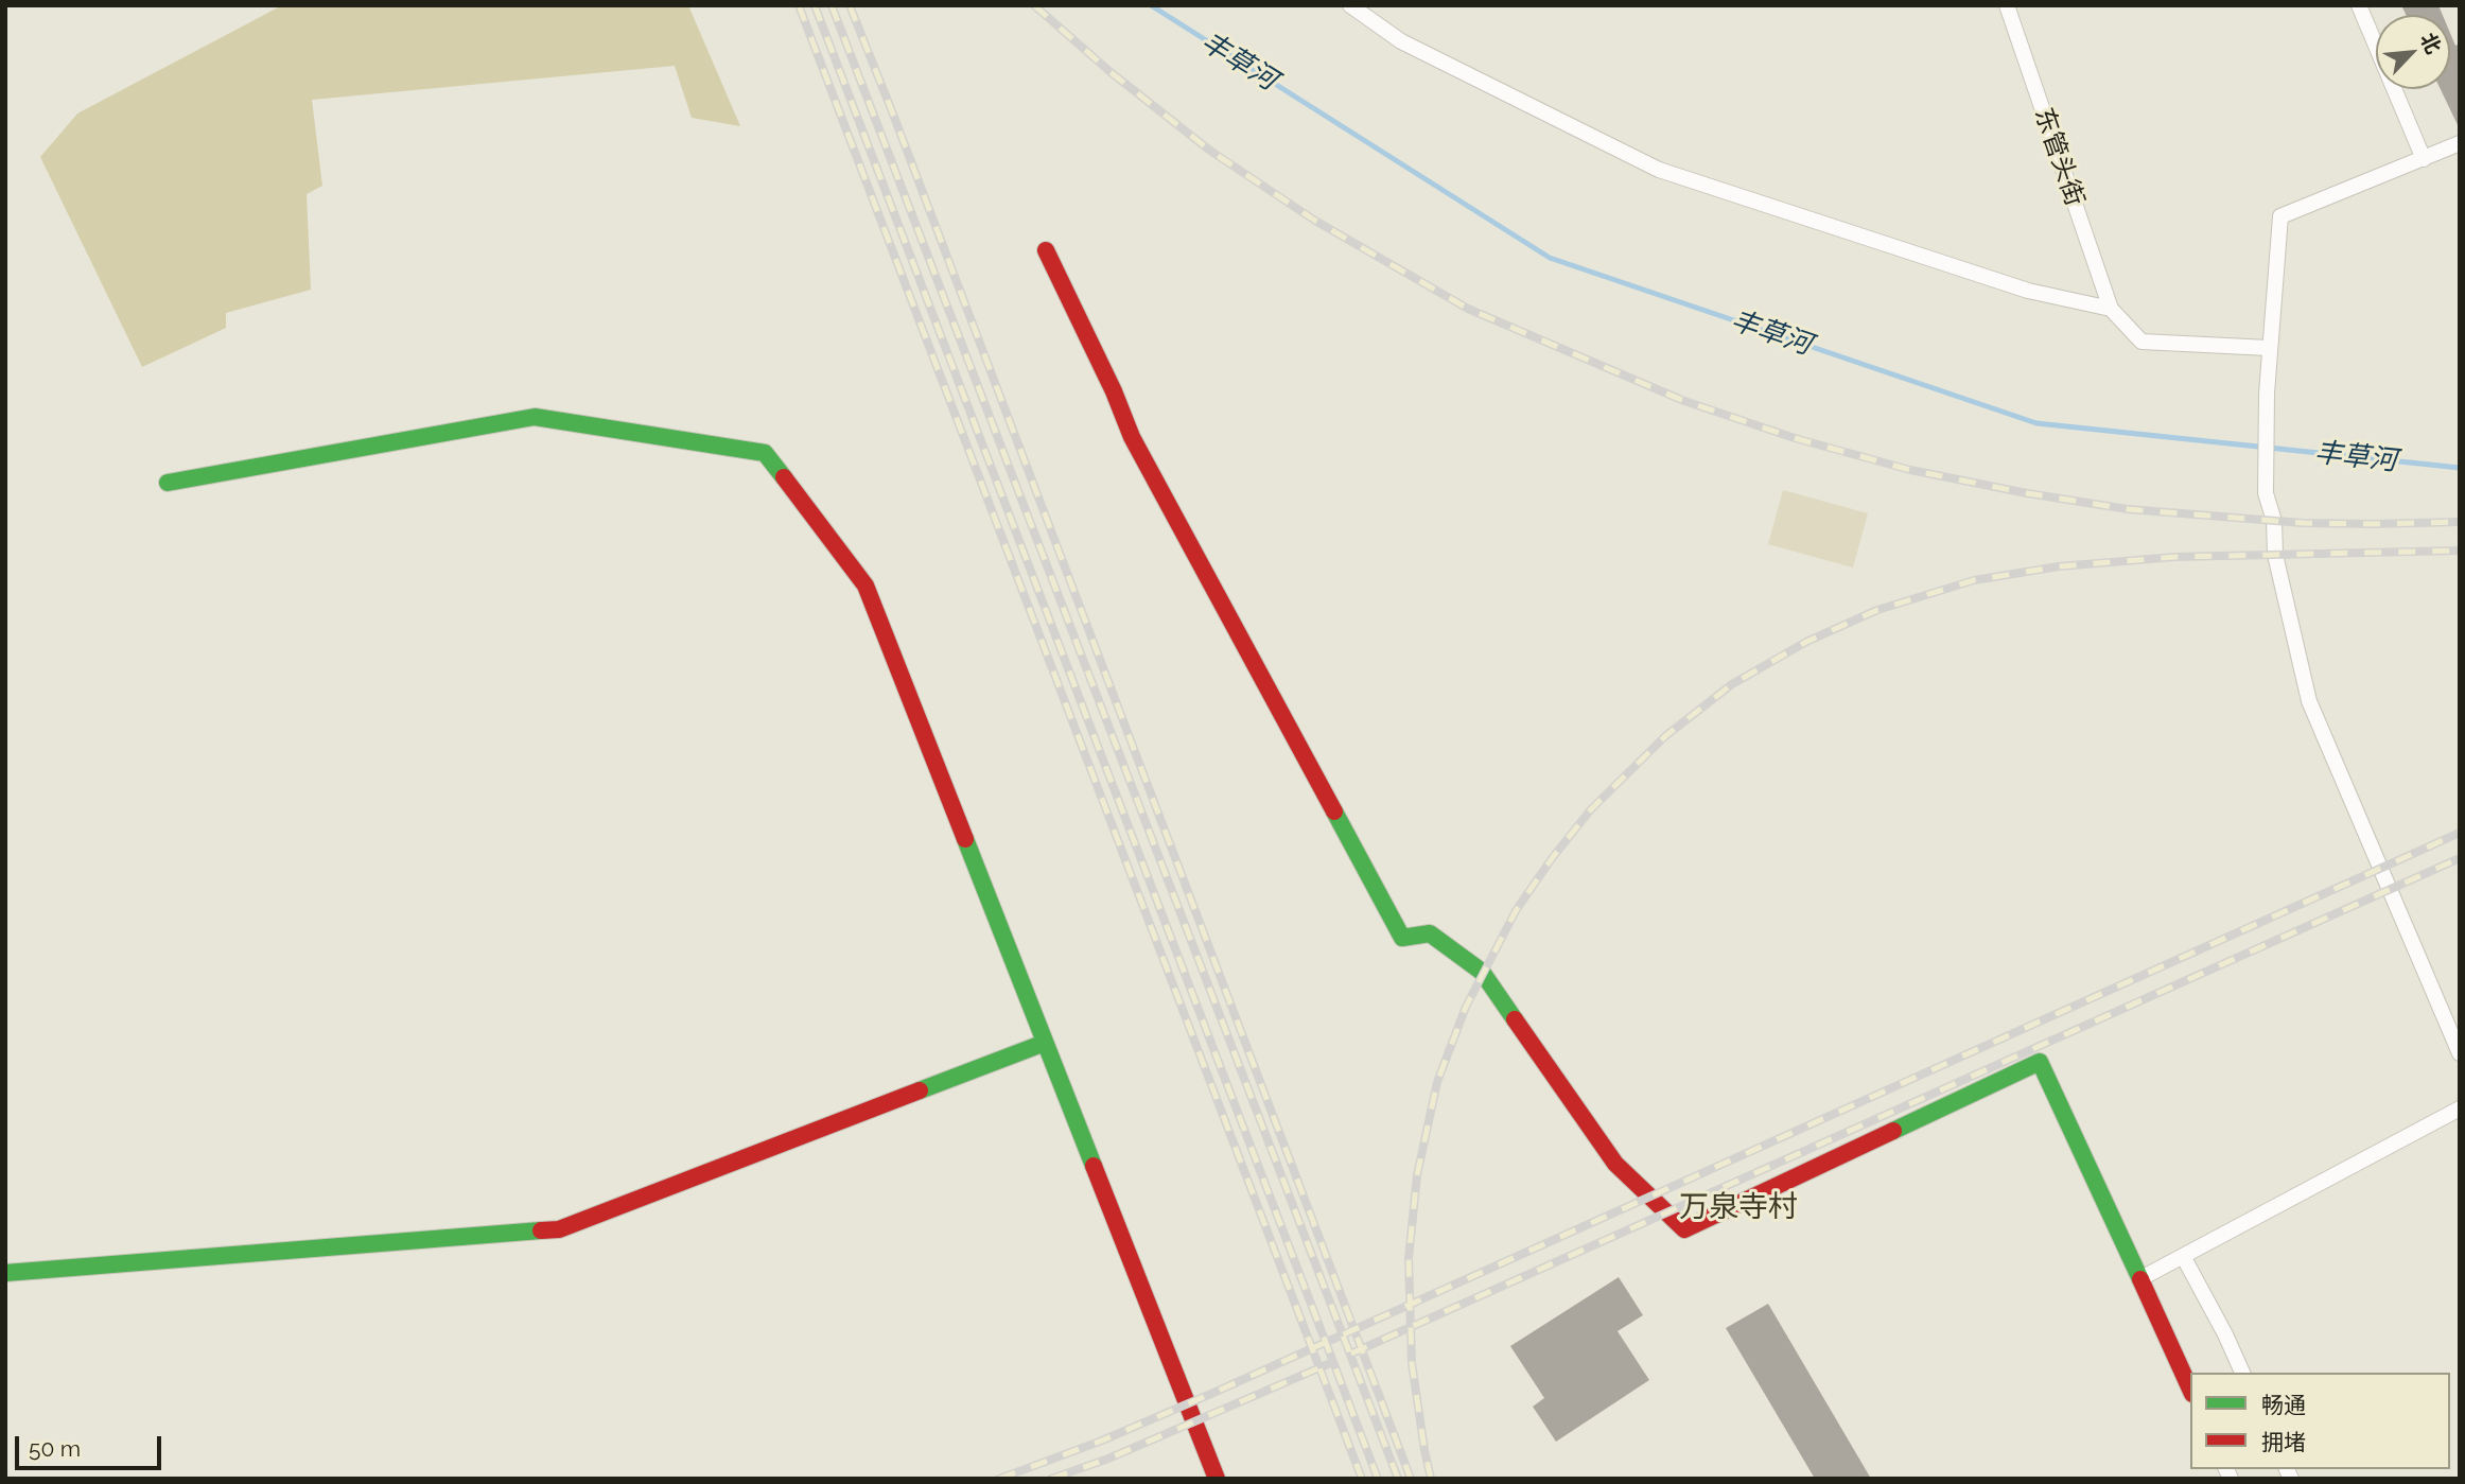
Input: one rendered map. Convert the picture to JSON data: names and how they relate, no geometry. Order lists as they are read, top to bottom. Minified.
{"streets":{"street":["东管头街"]},"districts":["万泉寺村"],"water":["丰草河"],"legend":["畅通","拥堵"],"scale_bar":"50 m","north":"top right"}
